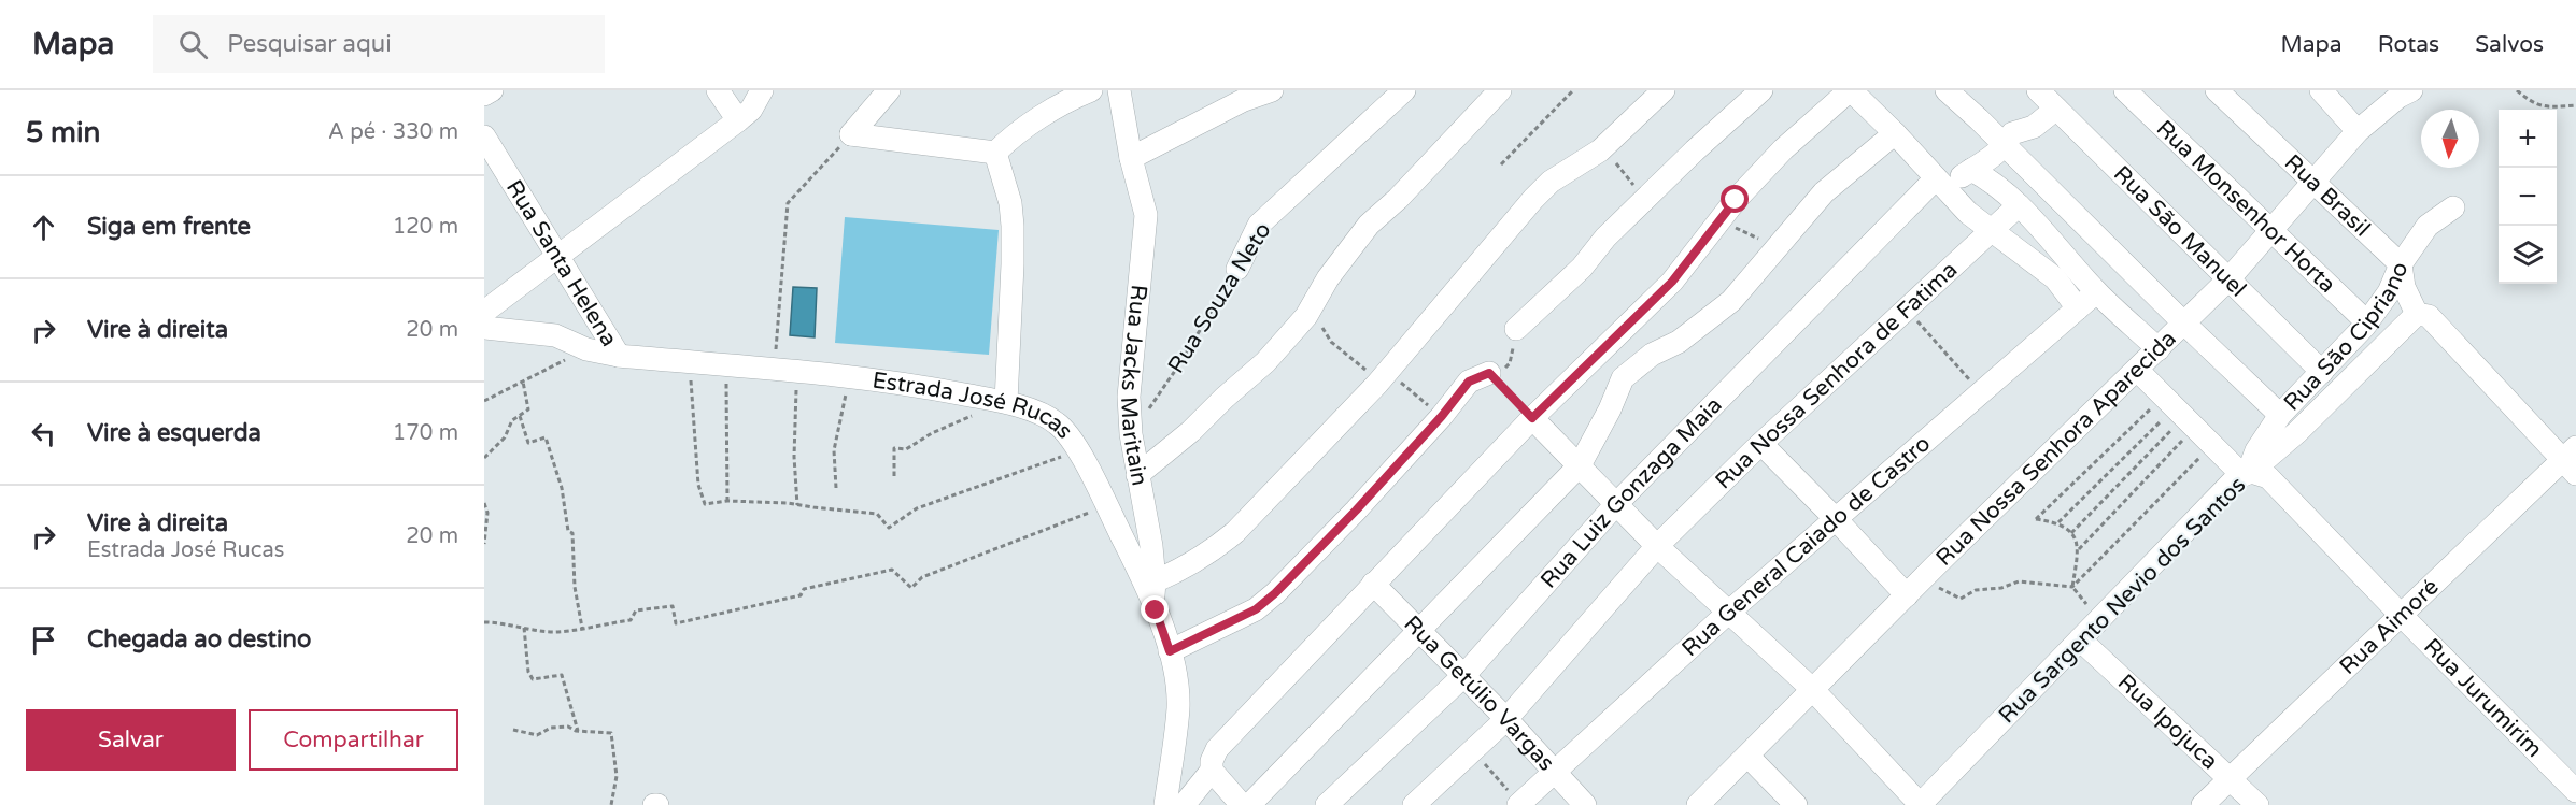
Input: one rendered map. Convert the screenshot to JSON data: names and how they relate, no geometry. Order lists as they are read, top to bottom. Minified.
{"streets":{"street":["Rua Brasil","Rua Monsenhor Horta","Rua São Manuel","Rua Santa Helena","Rua Souza Neto","Rua São Cipriano","Rua Nossa Senhora de Fatima","Rua Jacks Maritain","Estrada José Rucas","Rua Nossa Senhora Aparecida","Rua Luiz Gonzaga Maia","Rua General Caiado de Castro","Rua Sargento Nevio dos Santos","Rua Aimoré","Rua Getúlio Vargas","Rua Jurumirim","Rua Ipojuca"]},"crossings":[["Rua Brasil","Rua São Cipriano"],["Rua Brasil","Rua Nossa Senhora Aparecida"],["Rua Monsenhor Horta","Rua São Cipriano"],["Rua Monsenhor Horta","Rua Nossa Senhora Aparecida"],["Rua São Manuel","Rua São Cipriano"],["Rua São Manuel","Rua Nossa Senhora Aparecida"],["Rua São Manuel","Rua Luiz Gonzaga Maia"],["Rua Santa Helena","Estrada José Rucas"],["Rua Souza Neto","Rua Jacks Maritain"],["Rua São Cipriano","Rua Sargento Nevio dos Santos"],["Rua São Cipriano","Rua Jurumirim"],["Rua Nossa Senhora de Fatima","Rua Getúlio Vargas"],["Rua Jacks Maritain","Estrada José Rucas"],["Rua Nossa Senhora Aparecida","Rua Jurumirim"],["Rua Luiz Gonzaga Maia","Rua Getúlio Vargas"],["Rua General Caiado de Castro","Rua Getúlio Vargas"],["Rua Sargento Nevio dos Santos","Rua Jurumirim"],["Rua Sargento Nevio dos Santos","Rua Ipojuca"],["Rua Aimoré","Rua Jurumirim"],["Rua Aimoré","Rua Ipojuca"]],"north":"bottom","page":{"header":"Mapa","search":"Pesquisar aqui","nav":["Mapa","Rotas","Salvos"],"heading":["5 min","A pé · 330 m"],"map_buttons":["+","−"],"list":[["Siga em frente","120 m"],["Vire à direita","20 m"],["Vire à esquerda","170 m"],["Vire à direita","Estrada José Rucas","20 m"],"Chegada ao destino"],"buttons":["Salvar","Compartilhar"]}}
